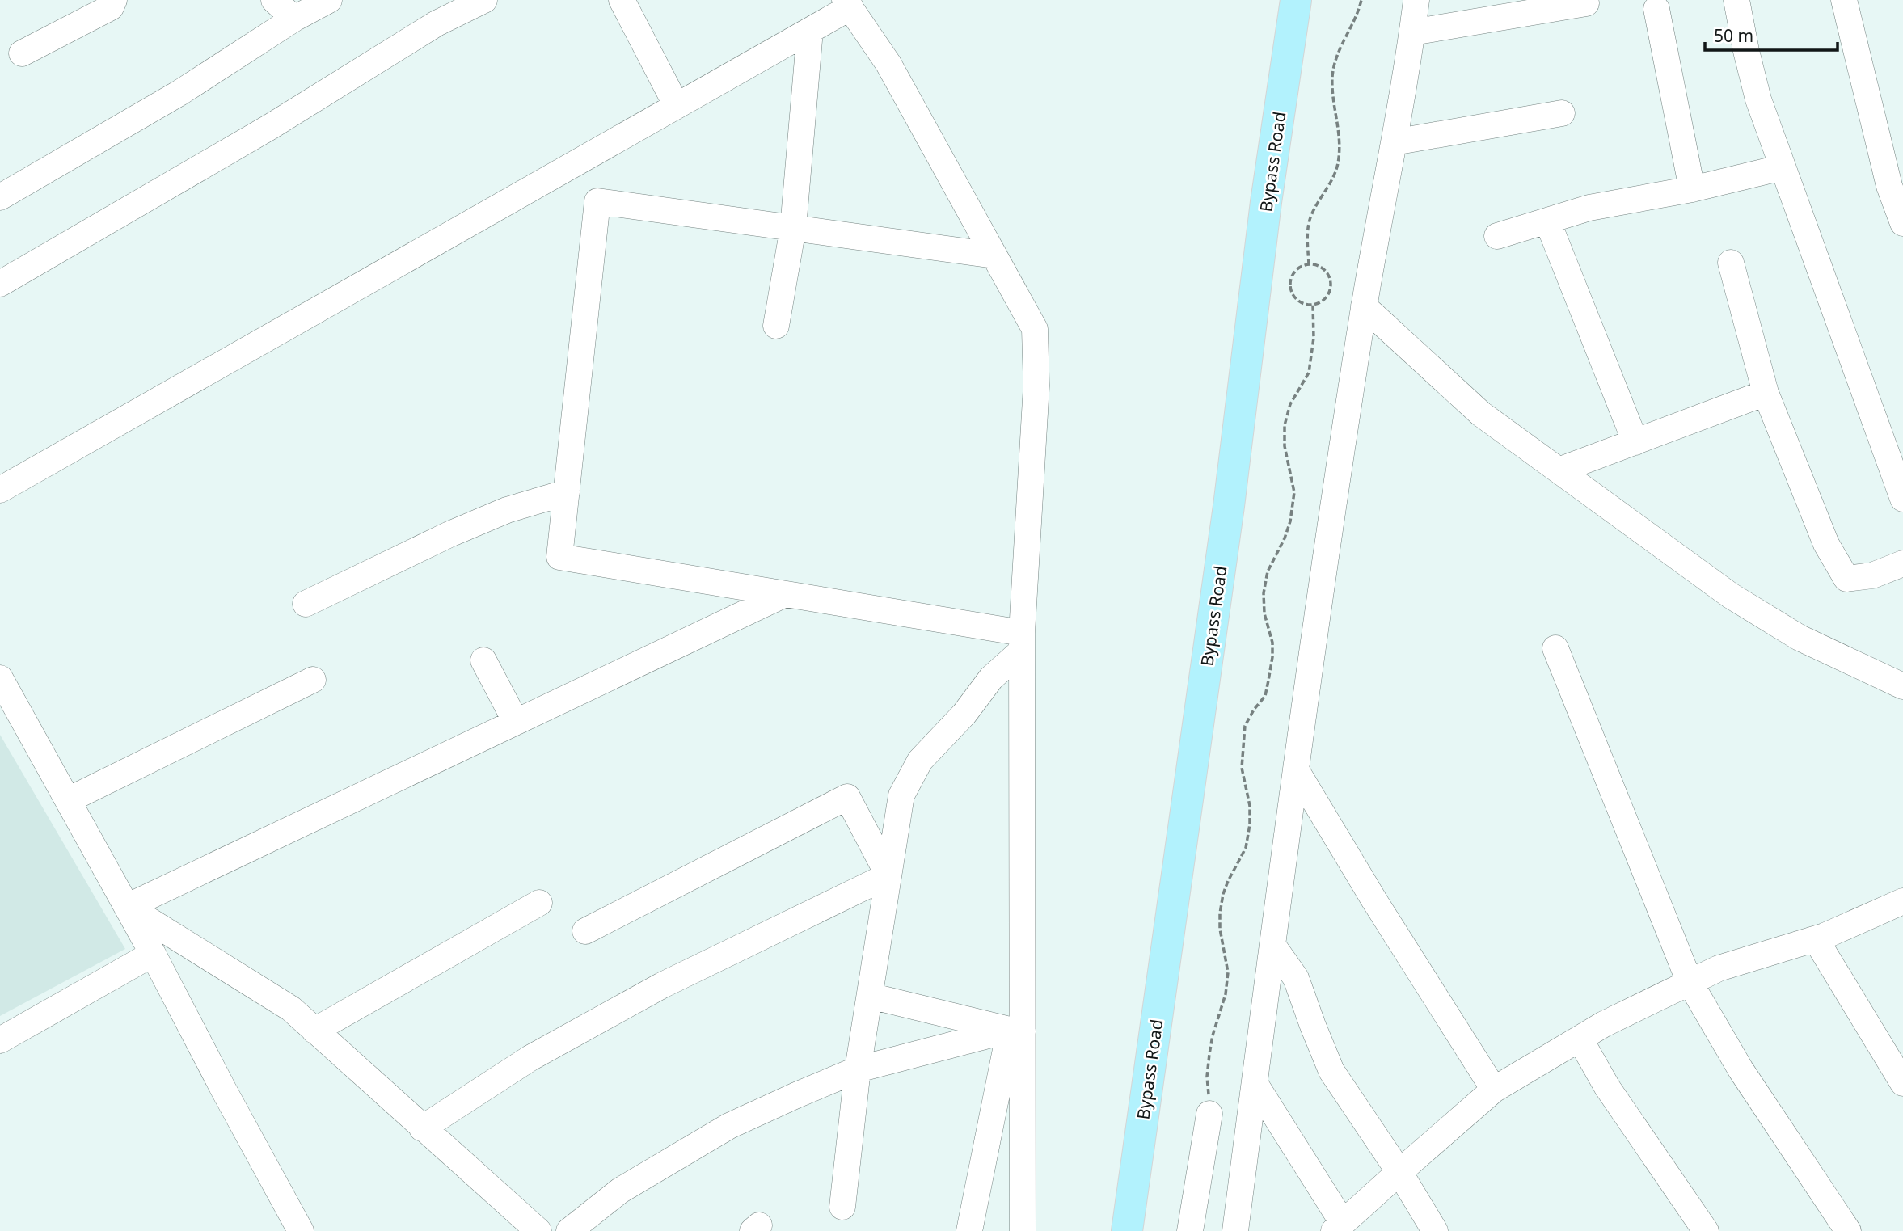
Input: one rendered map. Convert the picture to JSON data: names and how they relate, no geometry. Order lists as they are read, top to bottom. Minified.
{"streets":{"main road":["Bypass Road"]},"scale_bar":"50 m"}
